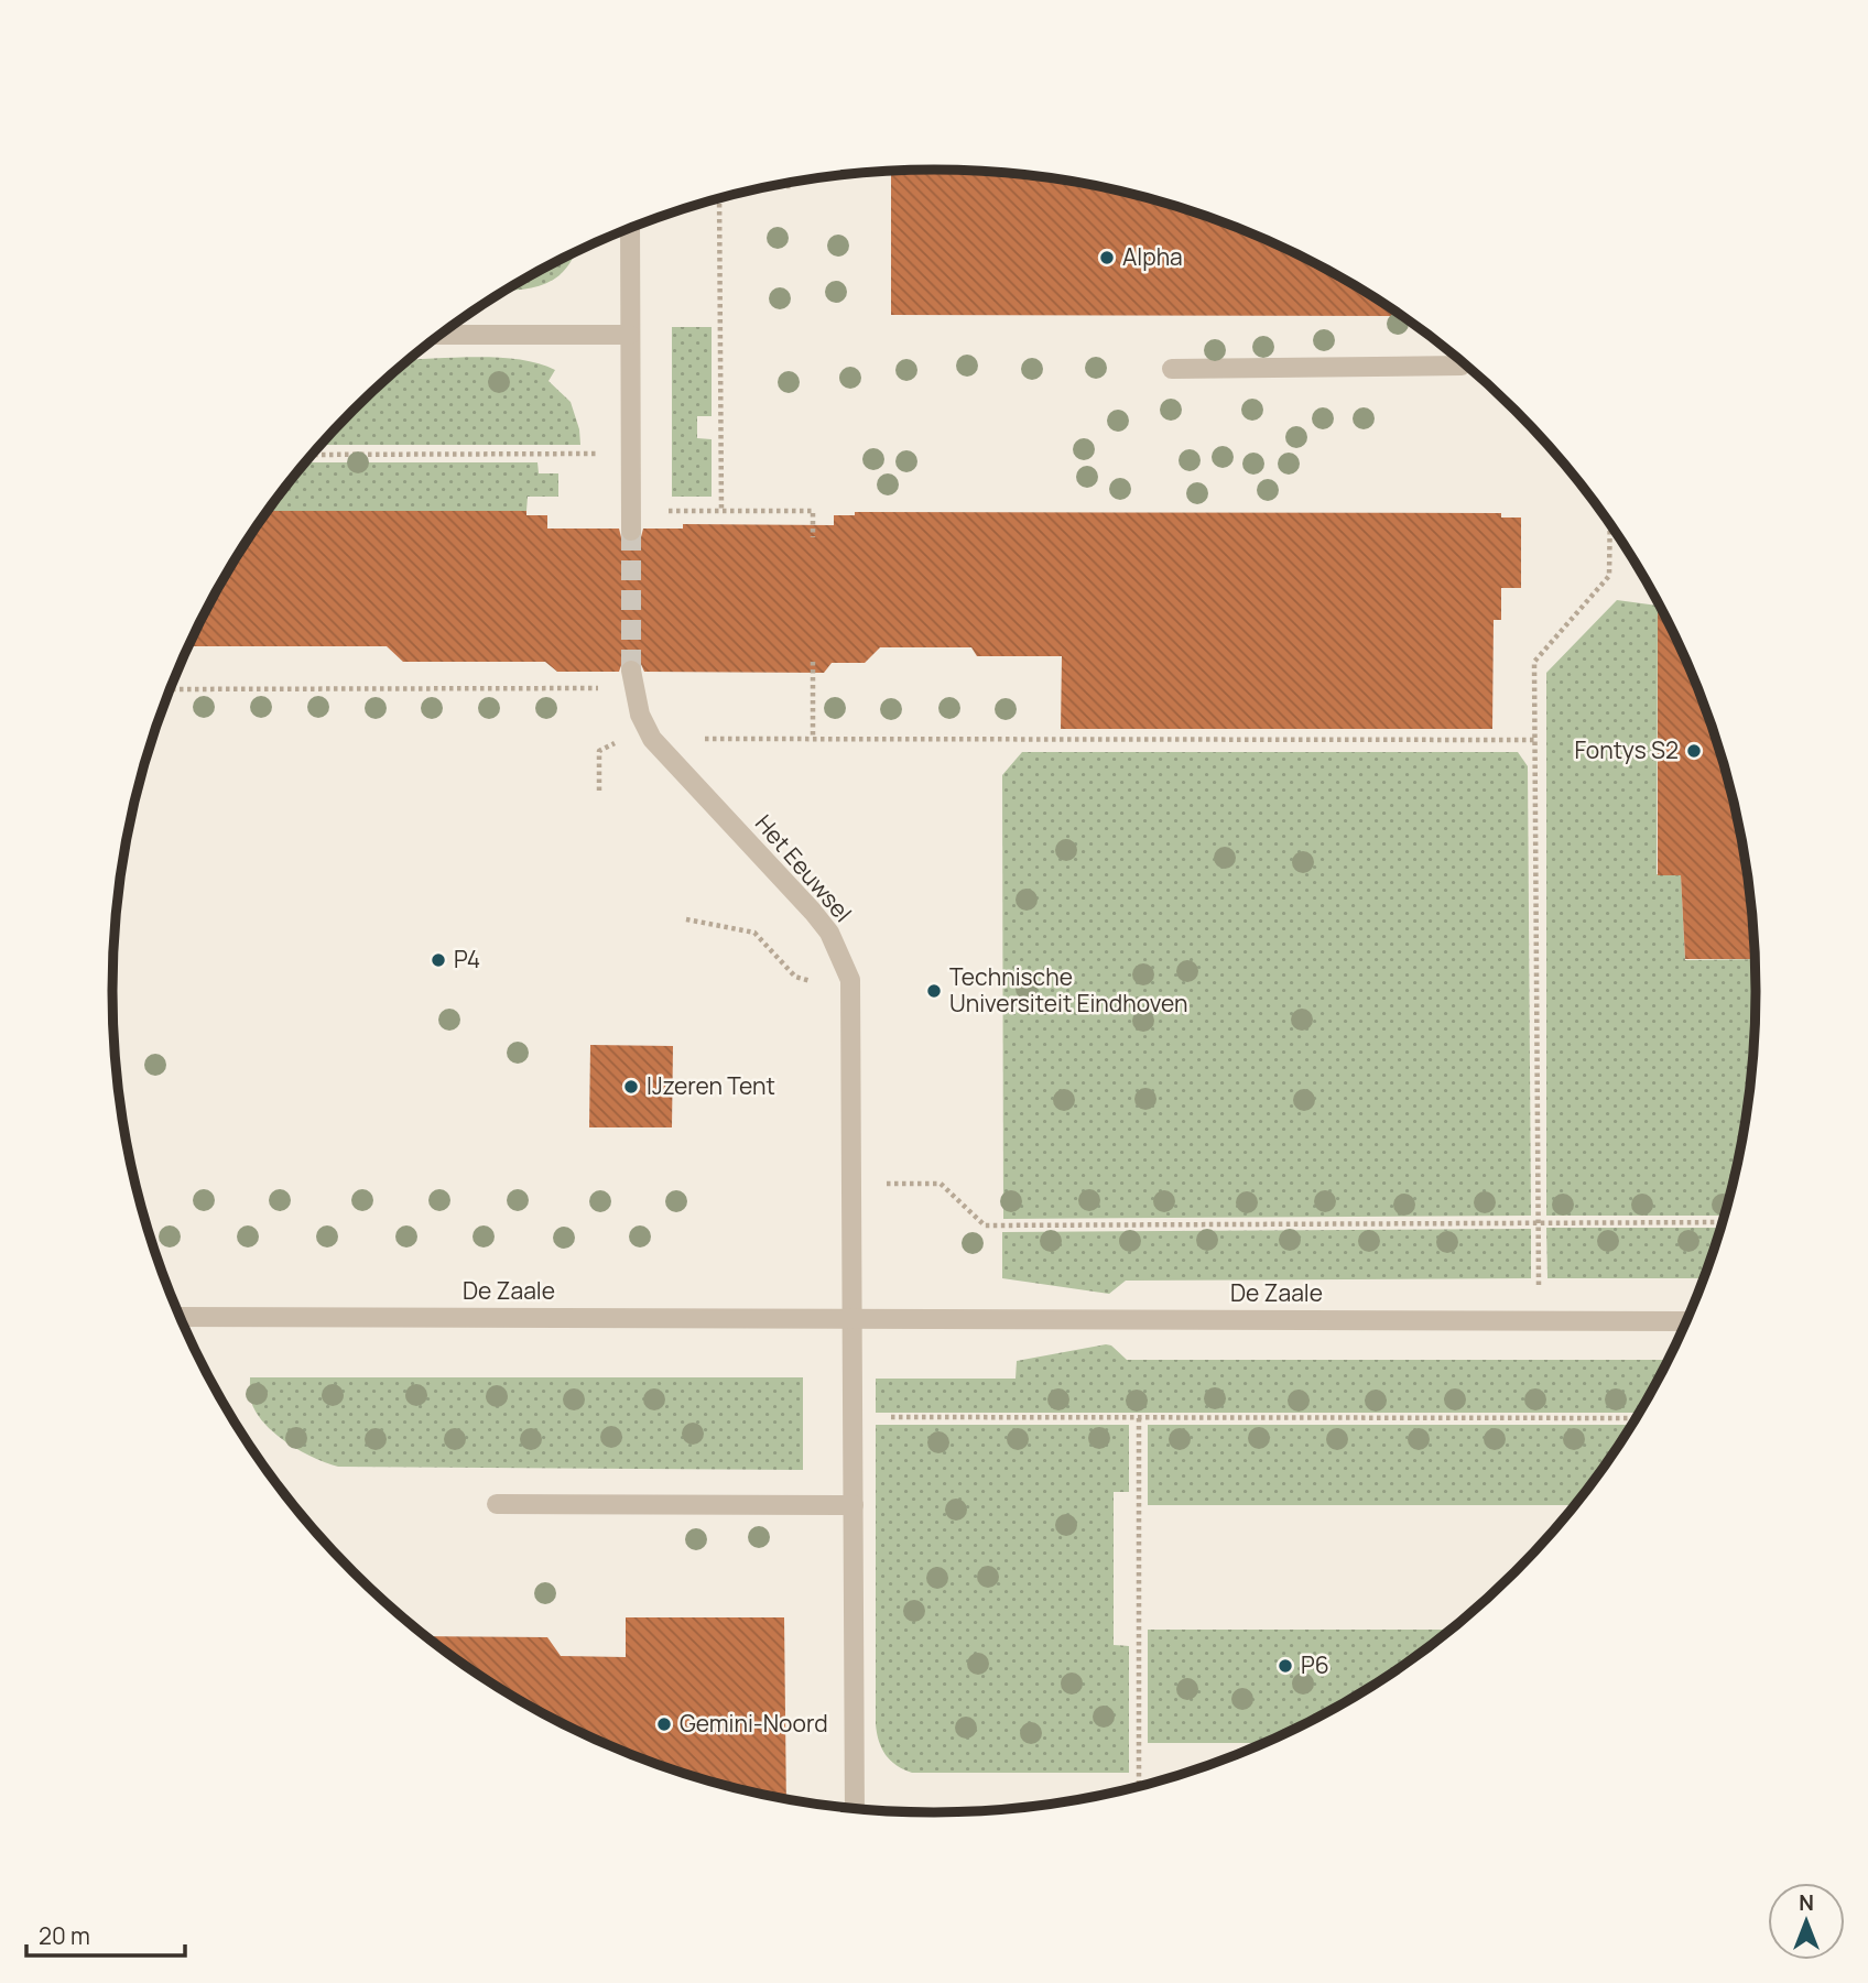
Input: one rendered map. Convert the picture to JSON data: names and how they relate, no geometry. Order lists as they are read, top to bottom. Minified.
{"streets":{"street":["Het Eeuwsel","De Zaale"]},"crossings":[["Het Eeuwsel","De Zaale"]],"places":["Alpha","Fontys S2","P4","Technische Universiteit Eindhoven","IJzeren Tent","P6","Gemini-Noord"],"scale_bar":"20 m","north":"top"}
